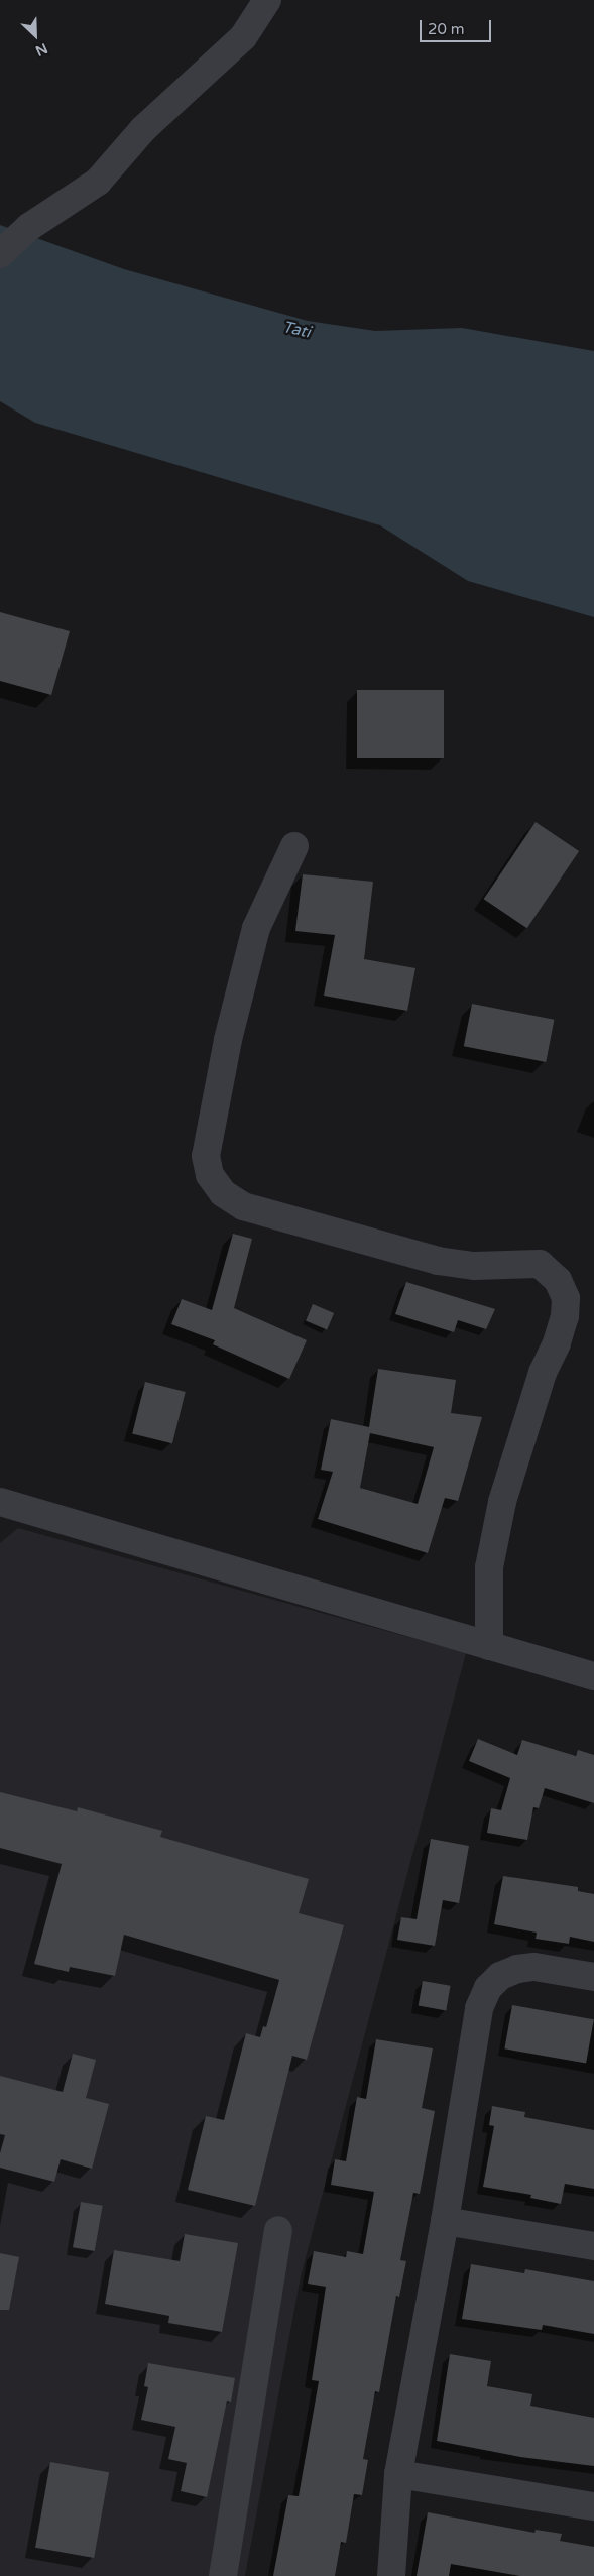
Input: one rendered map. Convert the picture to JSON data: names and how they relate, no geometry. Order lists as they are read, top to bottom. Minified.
{"water":["Tati"],"scale_bar":"20 m","north":"bottom right"}
